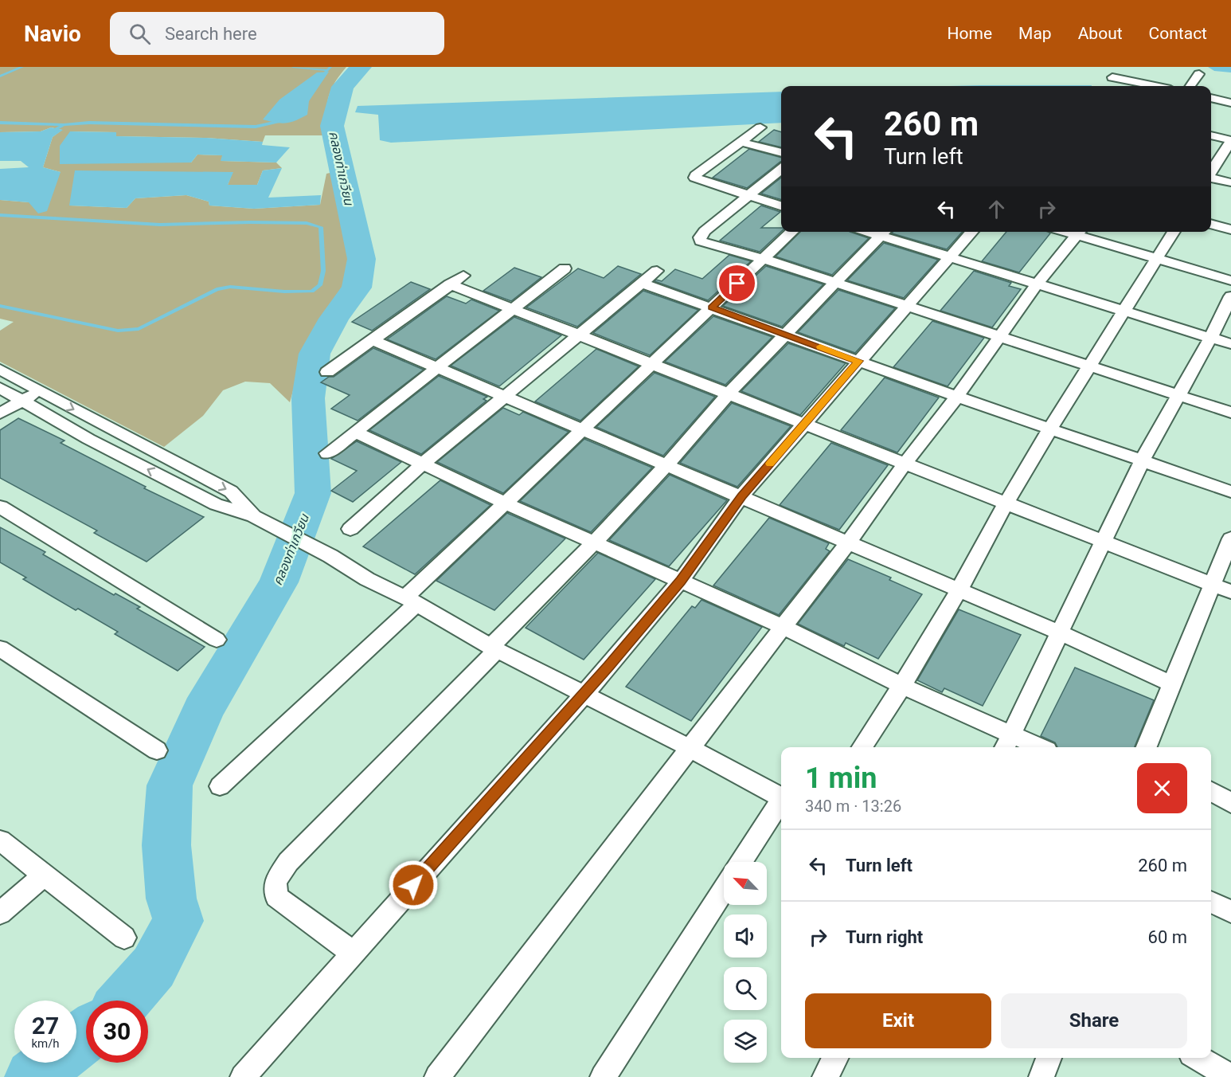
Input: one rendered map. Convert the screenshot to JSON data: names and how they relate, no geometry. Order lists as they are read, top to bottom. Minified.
{"water":["คลองท่าเกวียน"],"north":"top left","page":{"header":"Navio","search":"Search here","nav":["Home","Map","About","Contact"],"turn":["260 m","Turn left"],"heading":["1 min","340 m · 13:26"],"list":[{"name":"Turn left","value":"260 m"},{"name":"Turn right","value":"60 m"}],"buttons":["Exit","Share"],"speed":"27 km/h","limit":"30"}}
